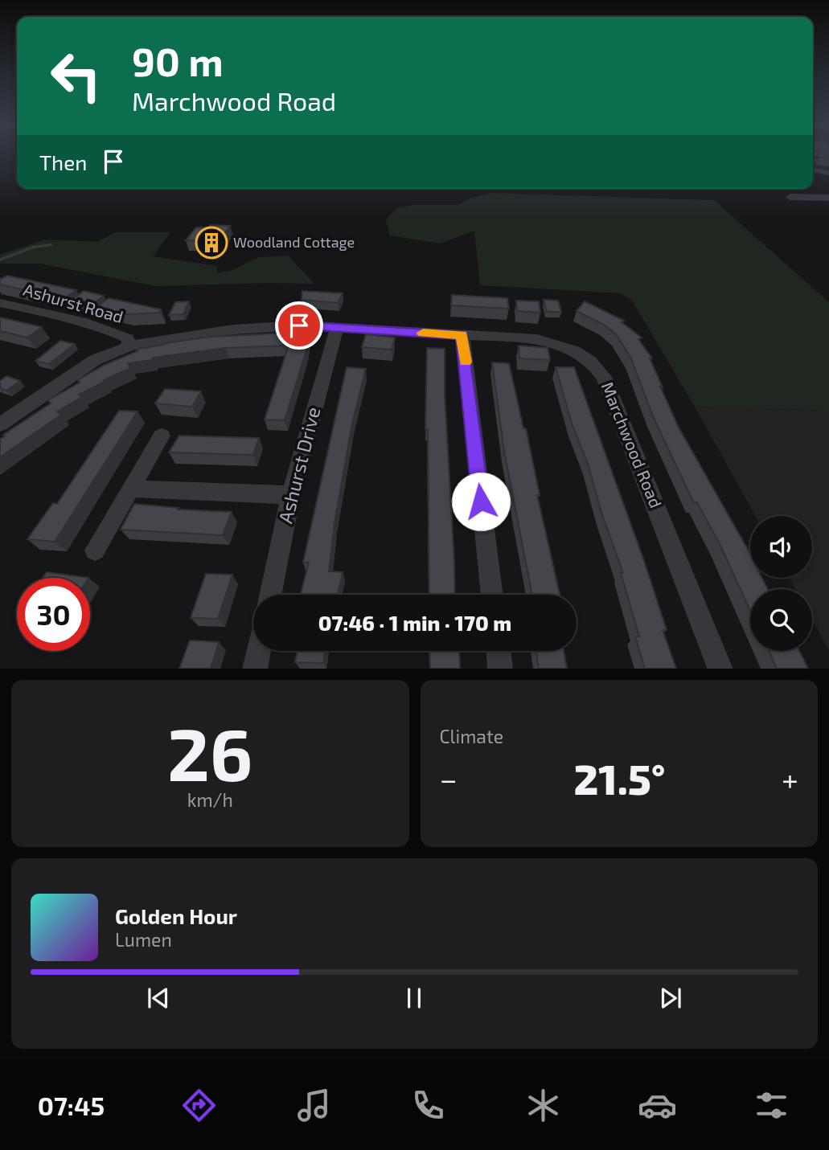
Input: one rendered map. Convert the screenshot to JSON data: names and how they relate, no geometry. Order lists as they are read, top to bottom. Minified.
{"streets":{"street":["Ashurst Road","Marchwood Road","Ashurst Drive"]},"crossings":[["Ashurst Road","Marchwood Road"],["Marchwood Road","Ashurst Drive"]],"places":{"building":["Woodland Cottage"]},"page":{"turn":["90 m","Marchwood Road"],"then":"Then","limit":"30","trip":"07:46 · 1 min · 170 m","tile":[["26","km/h"],"Climate"],"heat":["−","21.5°","+"],"song":["Golden Hour","Lumen"],"tabs":"07:45"}}
